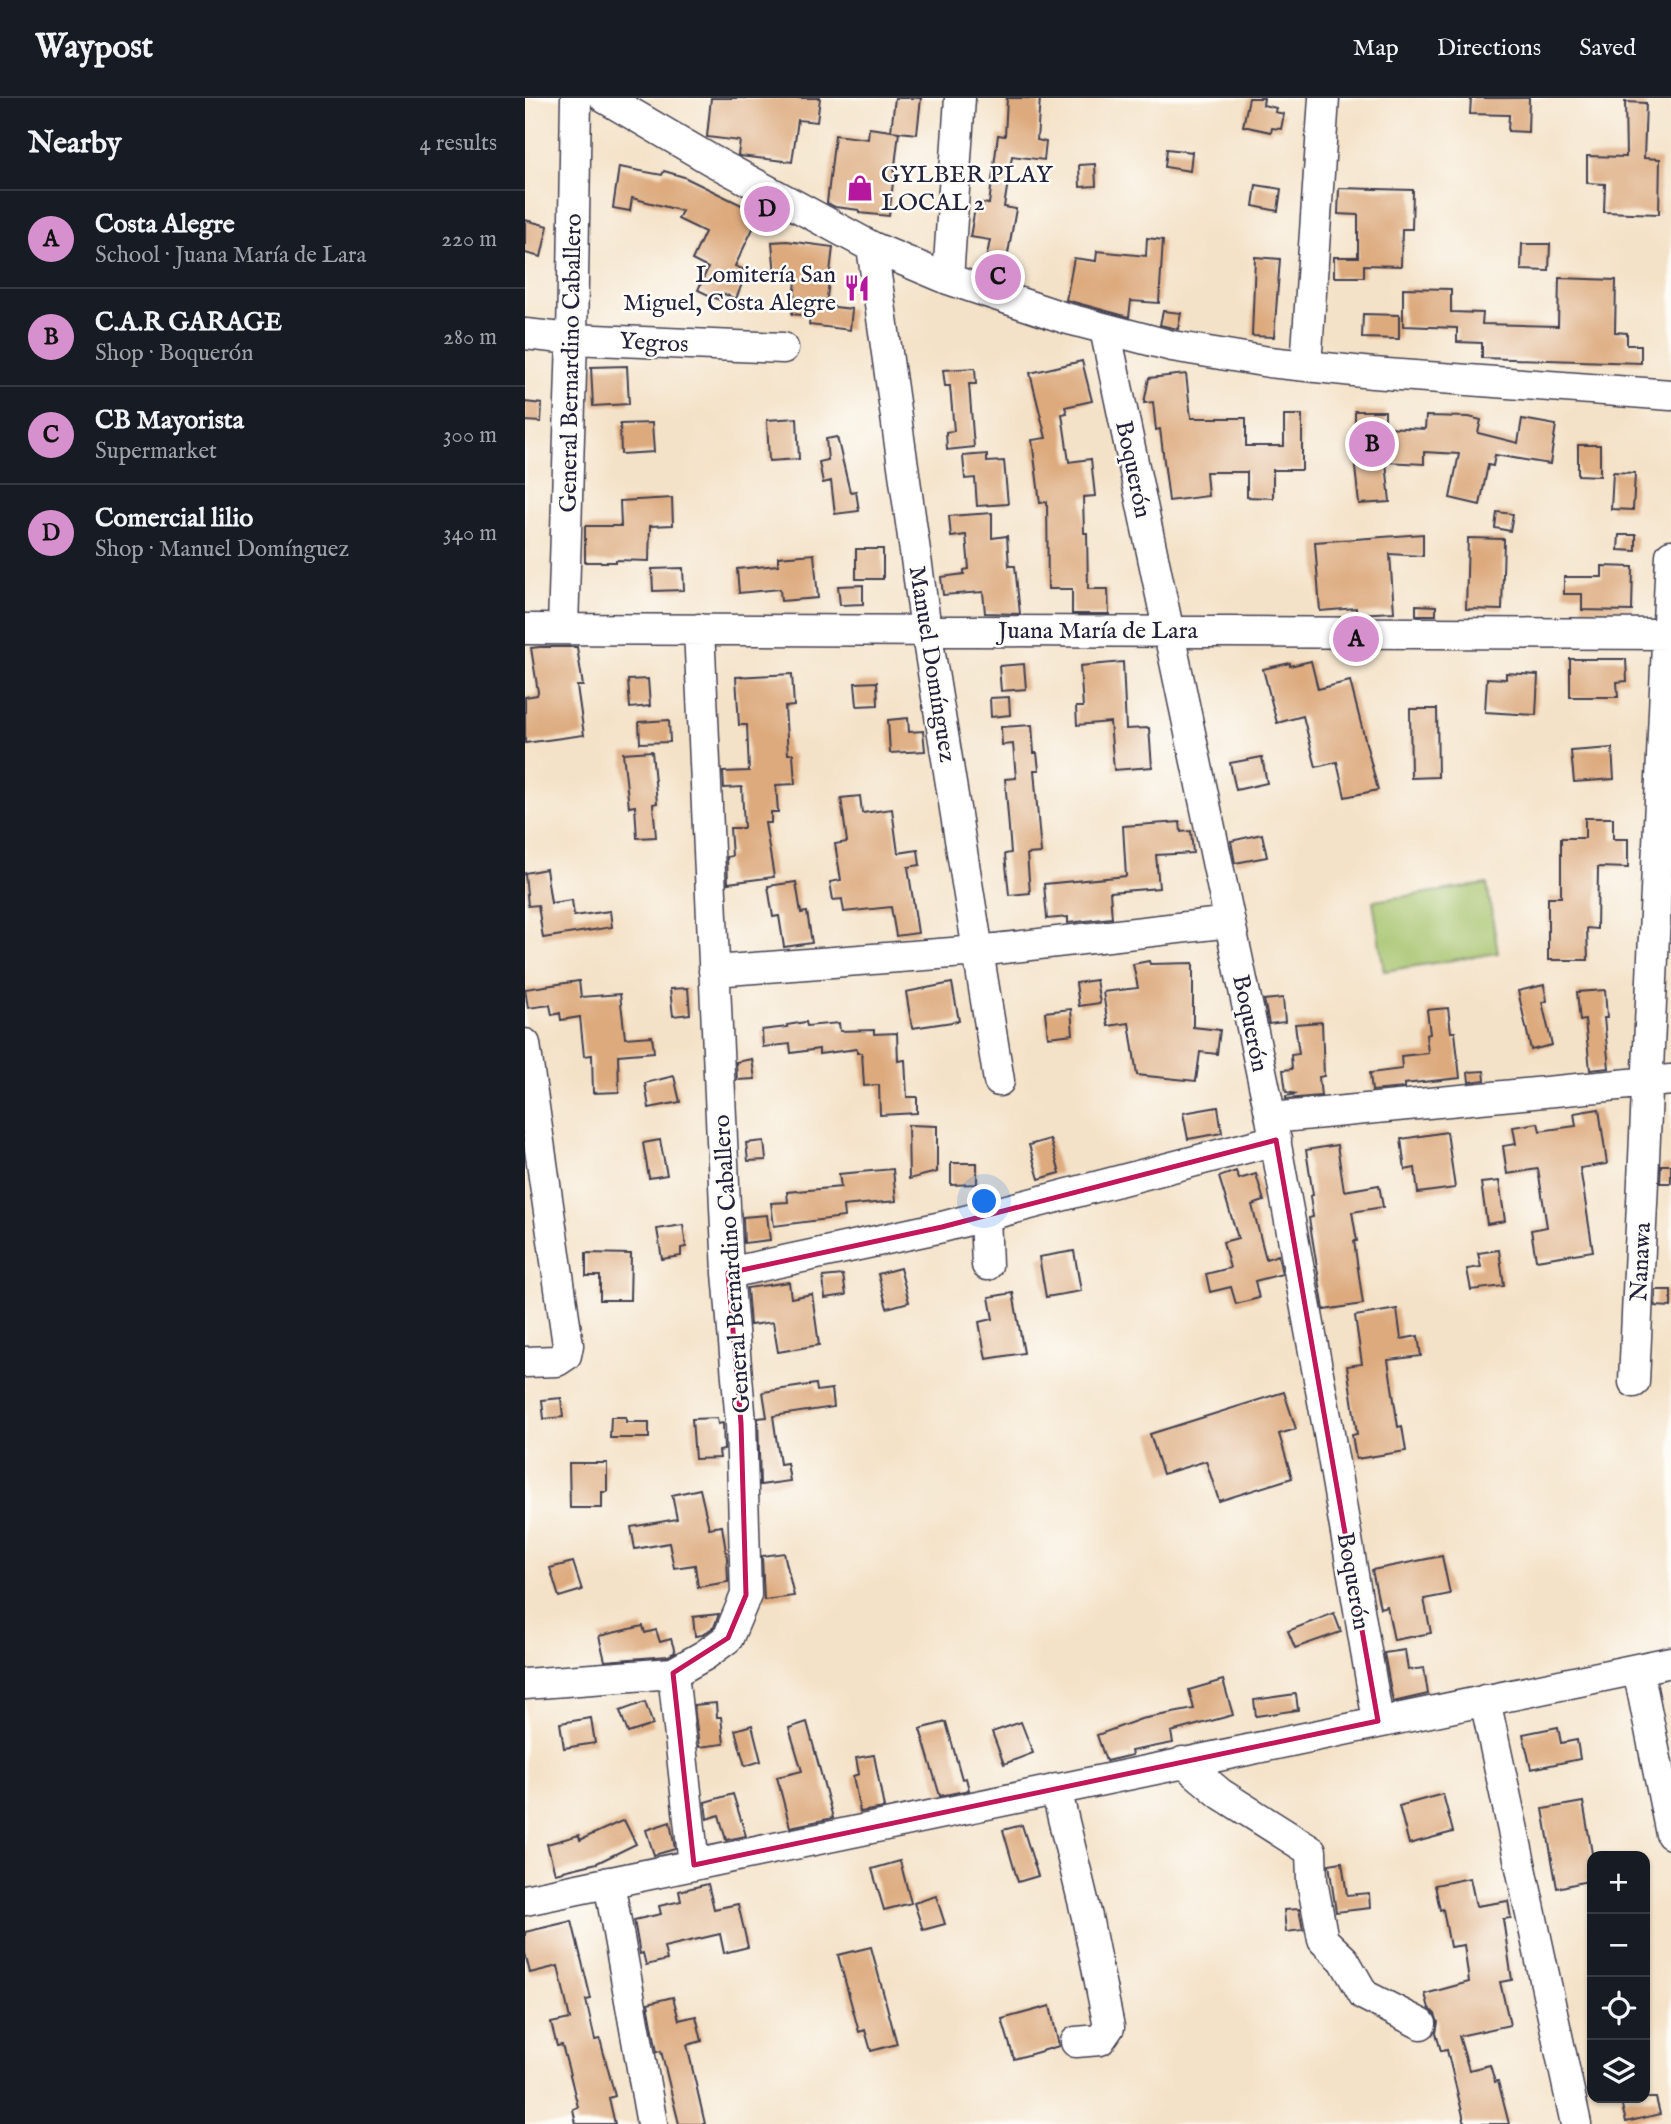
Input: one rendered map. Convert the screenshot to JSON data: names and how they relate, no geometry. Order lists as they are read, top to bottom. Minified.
{"streets":{"street":["Yegros","General Bernardino Caballero","Boquerón","Juana María de Lara","Manuel Domínguez","Nanawa"]},"crossings":[["Yegros","General Bernardino Caballero"],["General Bernardino Caballero","Juana María de Lara"],["Boquerón","Juana María de Lara"],["Juana María de Lara","Manuel Domínguez"],["Juana María de Lara","Nanawa"]],"places":{"shop":["GYLBER PLAY LOCAL 2"],"restaurant":["Lomitería San Miguel, Costa Alegre"]},"page":{"header":"Waypost","nav":["Map","Directions","Saved"],"heading":["Nearby","4 results"],"pins":["D","C","B","A"],"list":[{"mark":"A","name":"Costa Alegre","note":"School · Juana María de Lara","value":"220 m"},{"mark":"B","name":"C.A.R GARAGE","note":"Shop · Boquerón","value":"280 m"},{"mark":"C","name":"CB Mayorista","note":"Supermarket","value":"300 m"},{"mark":"D","name":"Comercial lilio","note":"Shop · Manuel Domínguez","value":"340 m"}],"map_buttons":["+","−"]}}
